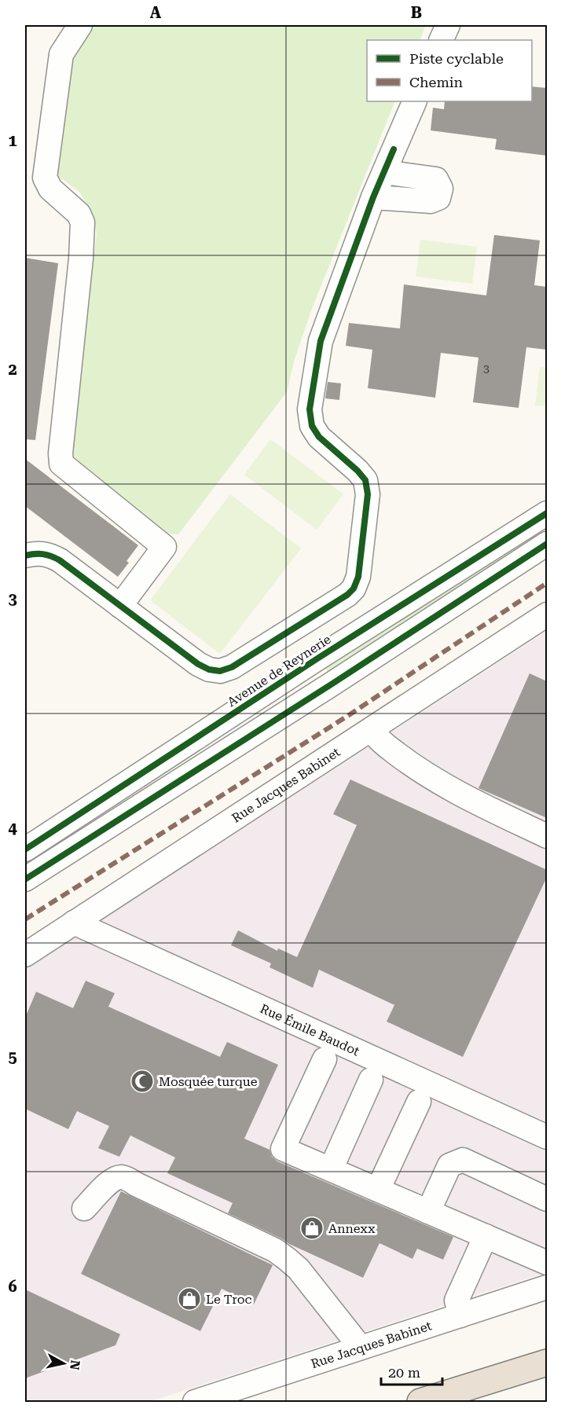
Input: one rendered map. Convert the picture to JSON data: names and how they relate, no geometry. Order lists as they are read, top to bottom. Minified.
{"streets":{"street":["Avenue de Reynerie","Rue Jacques Babinet","Rue Émile Baudot"]},"crossings":[["Rue Jacques Babinet","Rue Émile Baudot"]],"places":{"mosque":["Mosquée turque"],"shop":["Annexx","Le Troc"]},"house_numbers":["3"],"legend":["Piste cyclable","Chemin"],"scale_bar":"20 m","north":"right","grid":{"columns":["A","B"],"rows":["1","2","3","4","5","6"]}}
